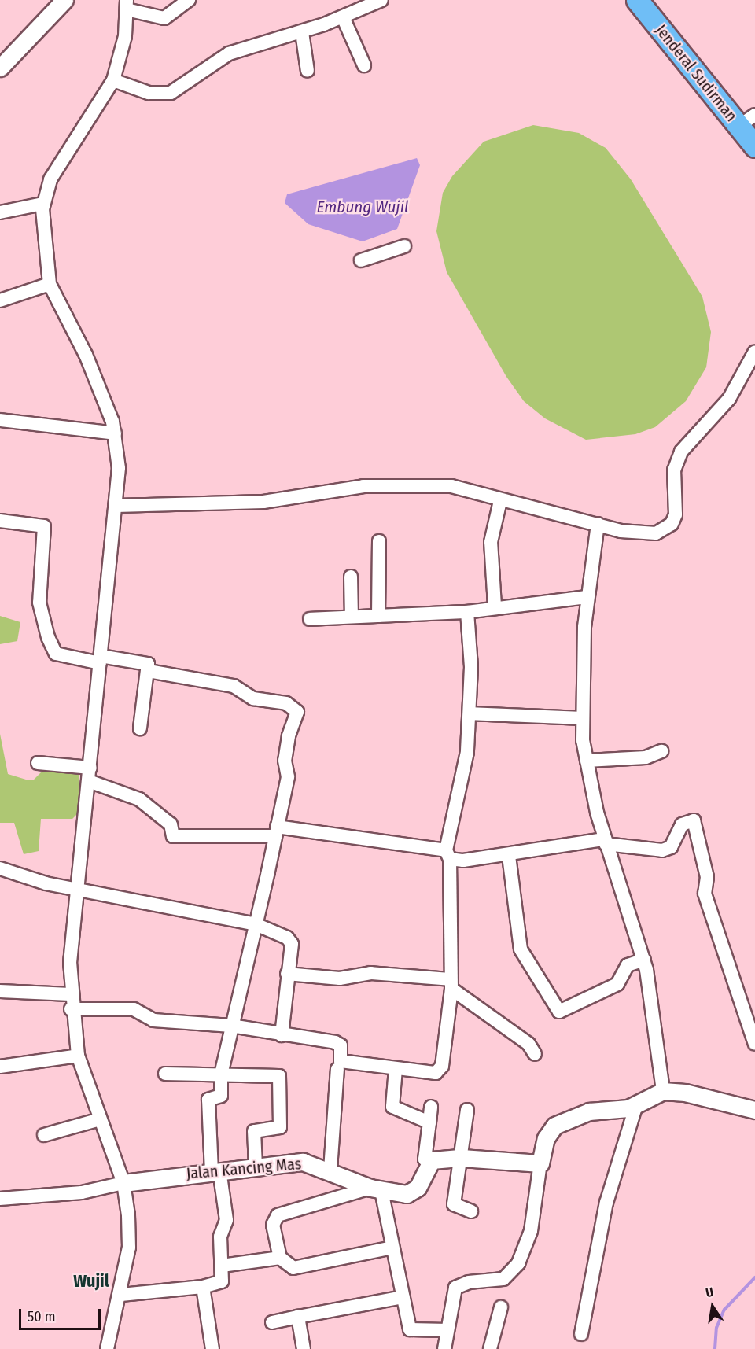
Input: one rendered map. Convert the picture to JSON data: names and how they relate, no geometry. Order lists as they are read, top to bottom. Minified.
{"streets":{"highway":["Jenderal Sudirman"],"street":["Jalan Kancing Mas"]},"districts":["Wujil"],"water":["Embung Wujil"],"scale_bar":"50 m","north":"top"}
